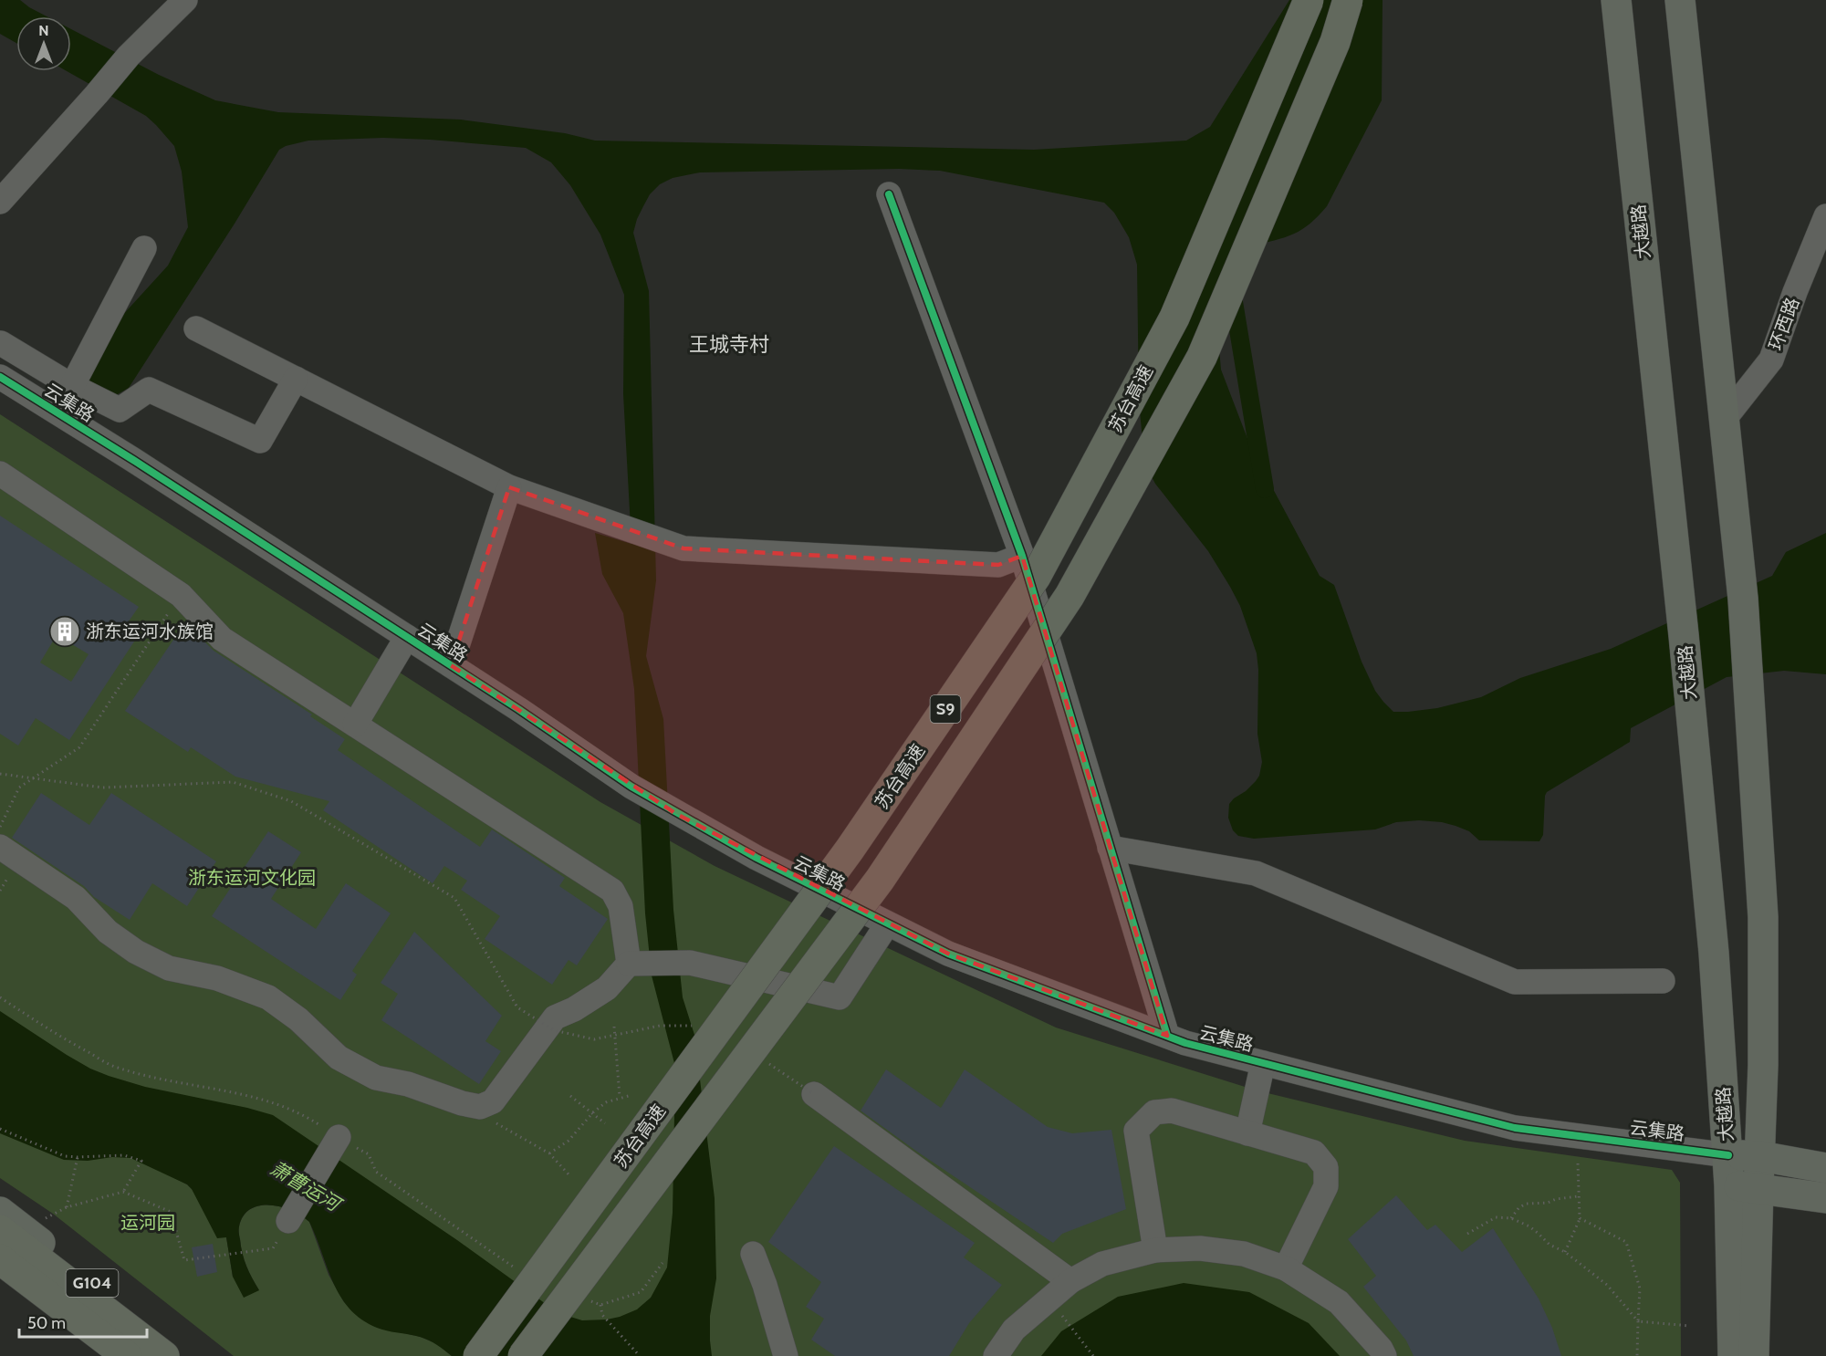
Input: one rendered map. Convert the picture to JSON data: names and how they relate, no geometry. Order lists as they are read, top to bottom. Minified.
{"streets":{"highway":["苏台高速","S9"],"main road":["大越路","G104"],"street":["环西路","云集路"]},"crossings":[["大越路","环西路"],["大越路","云集路"]],"districts":["王城寺村"],"water":["萧曹运河"],"parks":["浙东运河文化园","运河园"],"places":{"building":["浙东运河水族馆"]},"scale_bar":"50 m","north":"top"}
